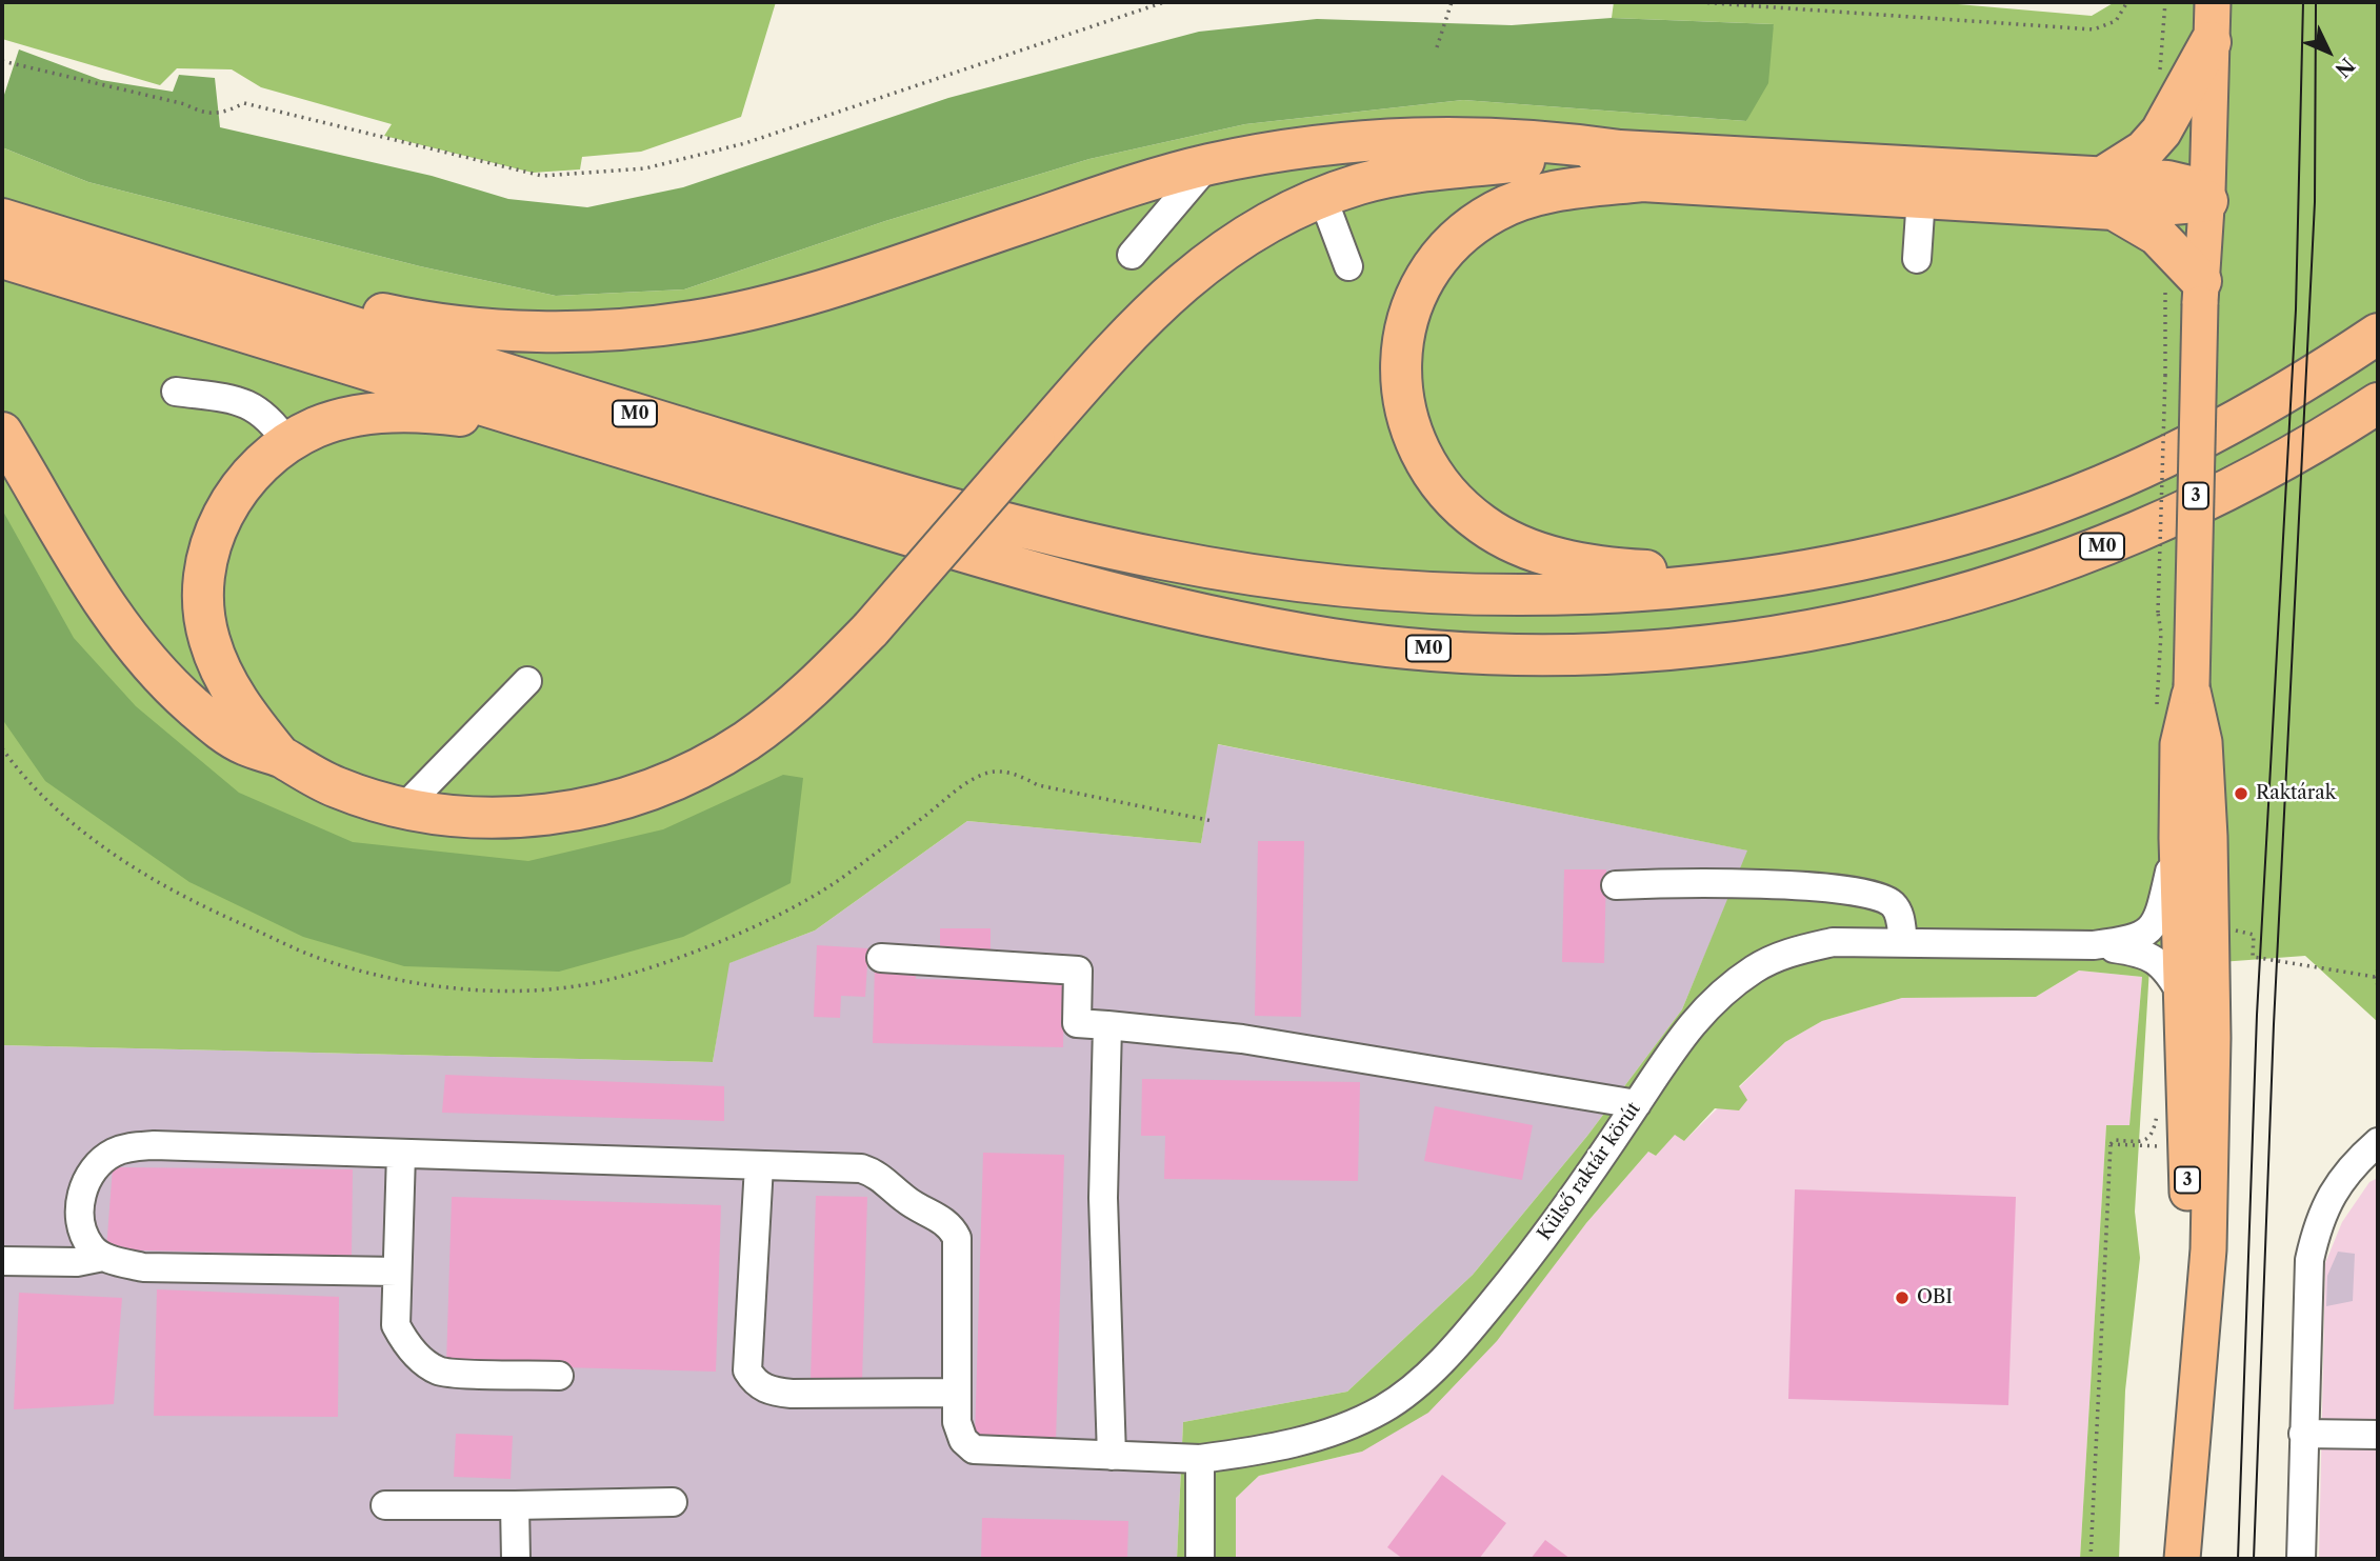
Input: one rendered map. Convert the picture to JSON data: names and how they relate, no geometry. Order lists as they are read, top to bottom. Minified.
{"streets":{"highway":["M0"],"main road":["3"],"street":["Külső raktár körút"]},"crossings":[["3","Külső raktár körút"]],"places":["Raktárak","OBI"],"north":"bottom right"}
